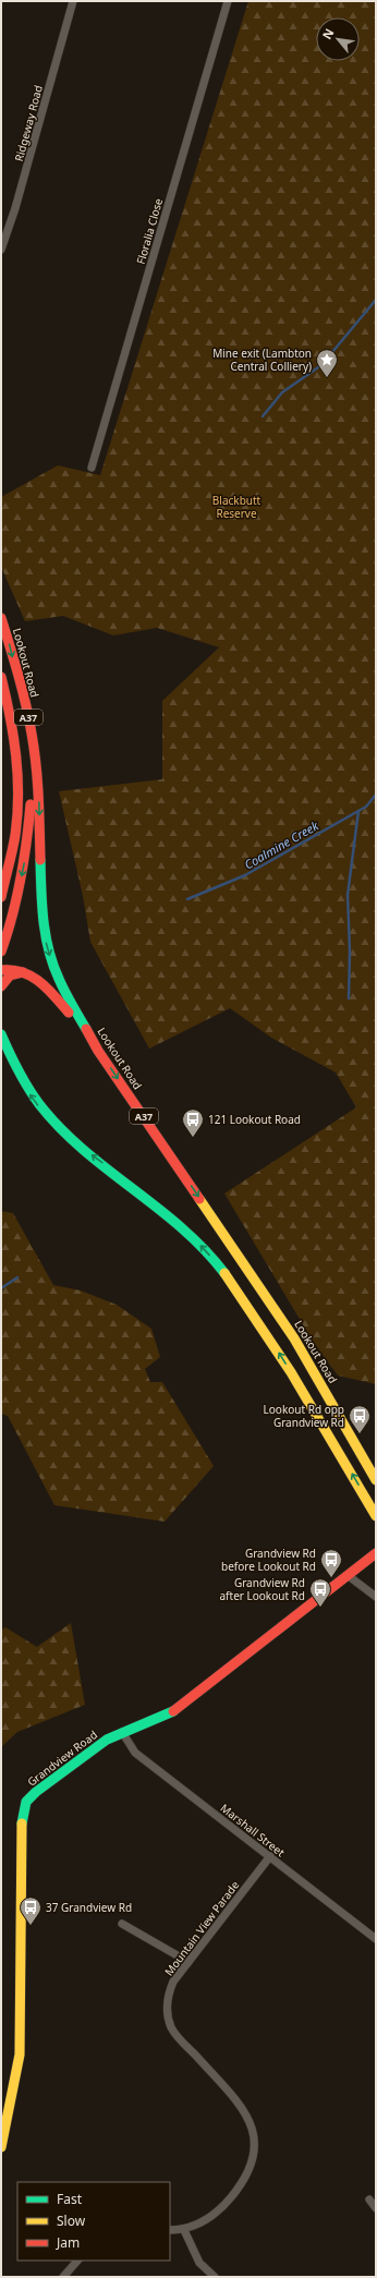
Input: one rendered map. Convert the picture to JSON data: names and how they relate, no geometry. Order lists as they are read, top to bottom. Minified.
{"streets":{"main road":["Lookout Road","A37","Grandview Road"],"street":["Ridgeway Road","Floralia Close","Marshall Street","Mountain View Parade"]},"crossings":[["Grandview Road","Marshall Street"],["Marshall Street","Mountain View Parade"]],"water":["Coalmine Creek"],"parks":["Blackbutt Reserve"],"places":{"place":["Mine exit (Lambton Central Colliery)"],"bus stop":["121 Lookout Road","Lookout Rd opp Grandview Rd","Grandview Rd before Lookout Rd","Grandview Rd after Lookout Rd","37 Grandview Rd"]},"legend":["Fast","Slow","Jam"],"north":"top left"}
